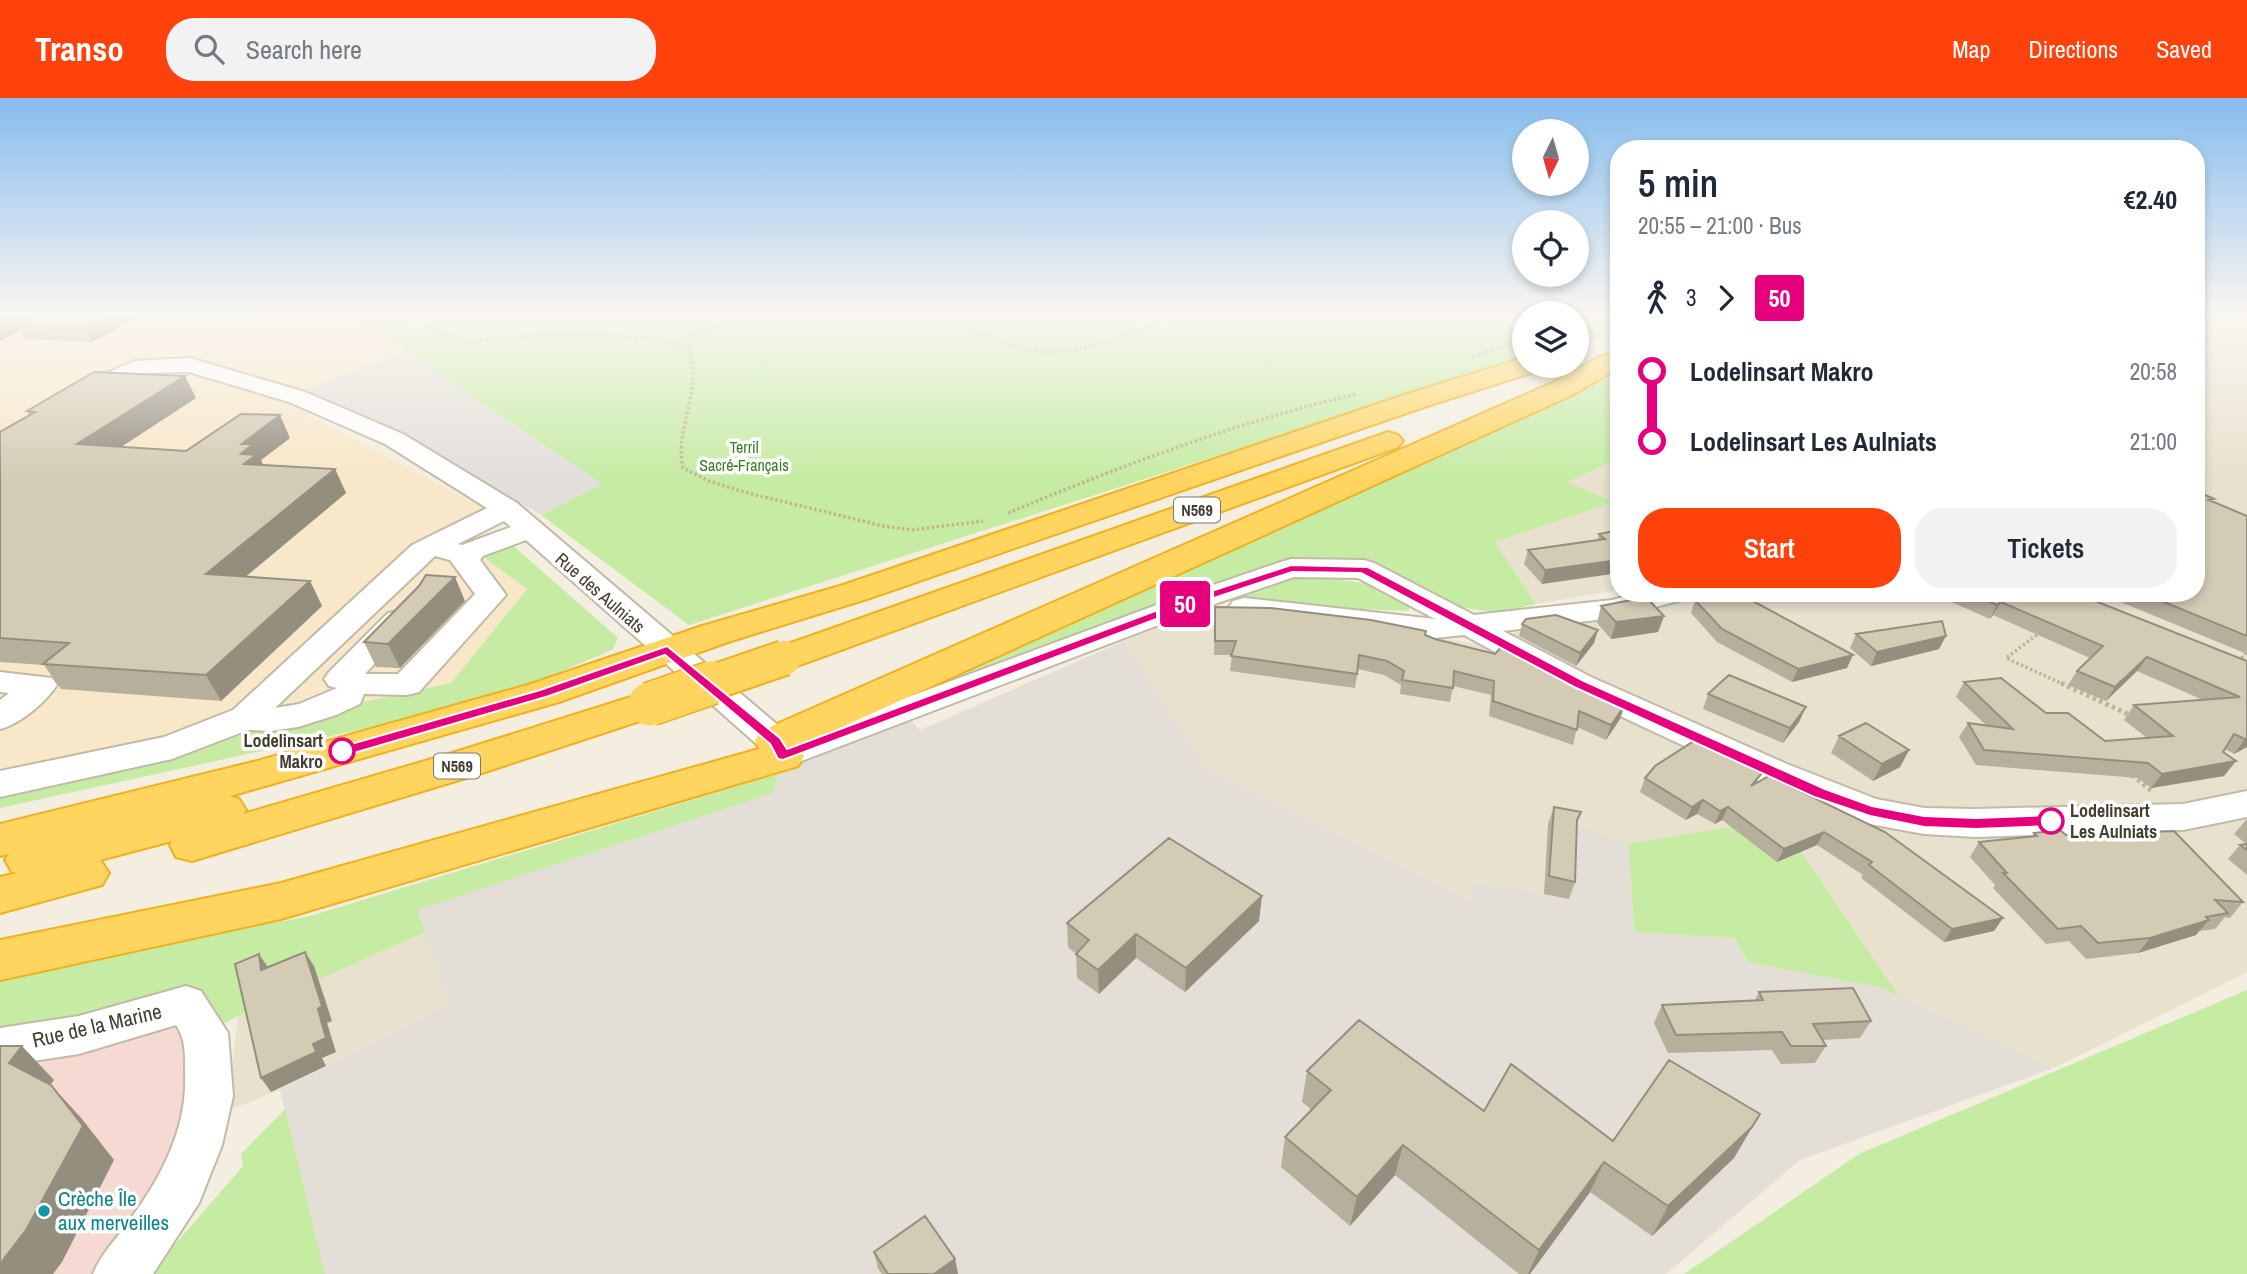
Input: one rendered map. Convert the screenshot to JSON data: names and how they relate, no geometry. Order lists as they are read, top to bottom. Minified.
{"streets":{"highway":["N569"],"street":["Rue des Aulniats","Rue de la Marine"]},"parks":["Terril Sacré-Français"],"places":["Lodelinsart Makro","Lodelinsart Les Aulniats","Crèche Île aux merveilles"],"lines":["bus line 50"],"north":"bottom","page":{"header":"Transo","search":"Search here","nav":["Map","Directions","Saved"],"on_map":"50","heading":["5 min","20:55 – 21:00 · Bus","€2.40"],"legs":["3","50"],"list":[{"name":"Lodelinsart Makro","value":"20:58"},{"name":"Lodelinsart Les Aulniats","value":"21:00"}],"buttons":["Start","Tickets"]}}
